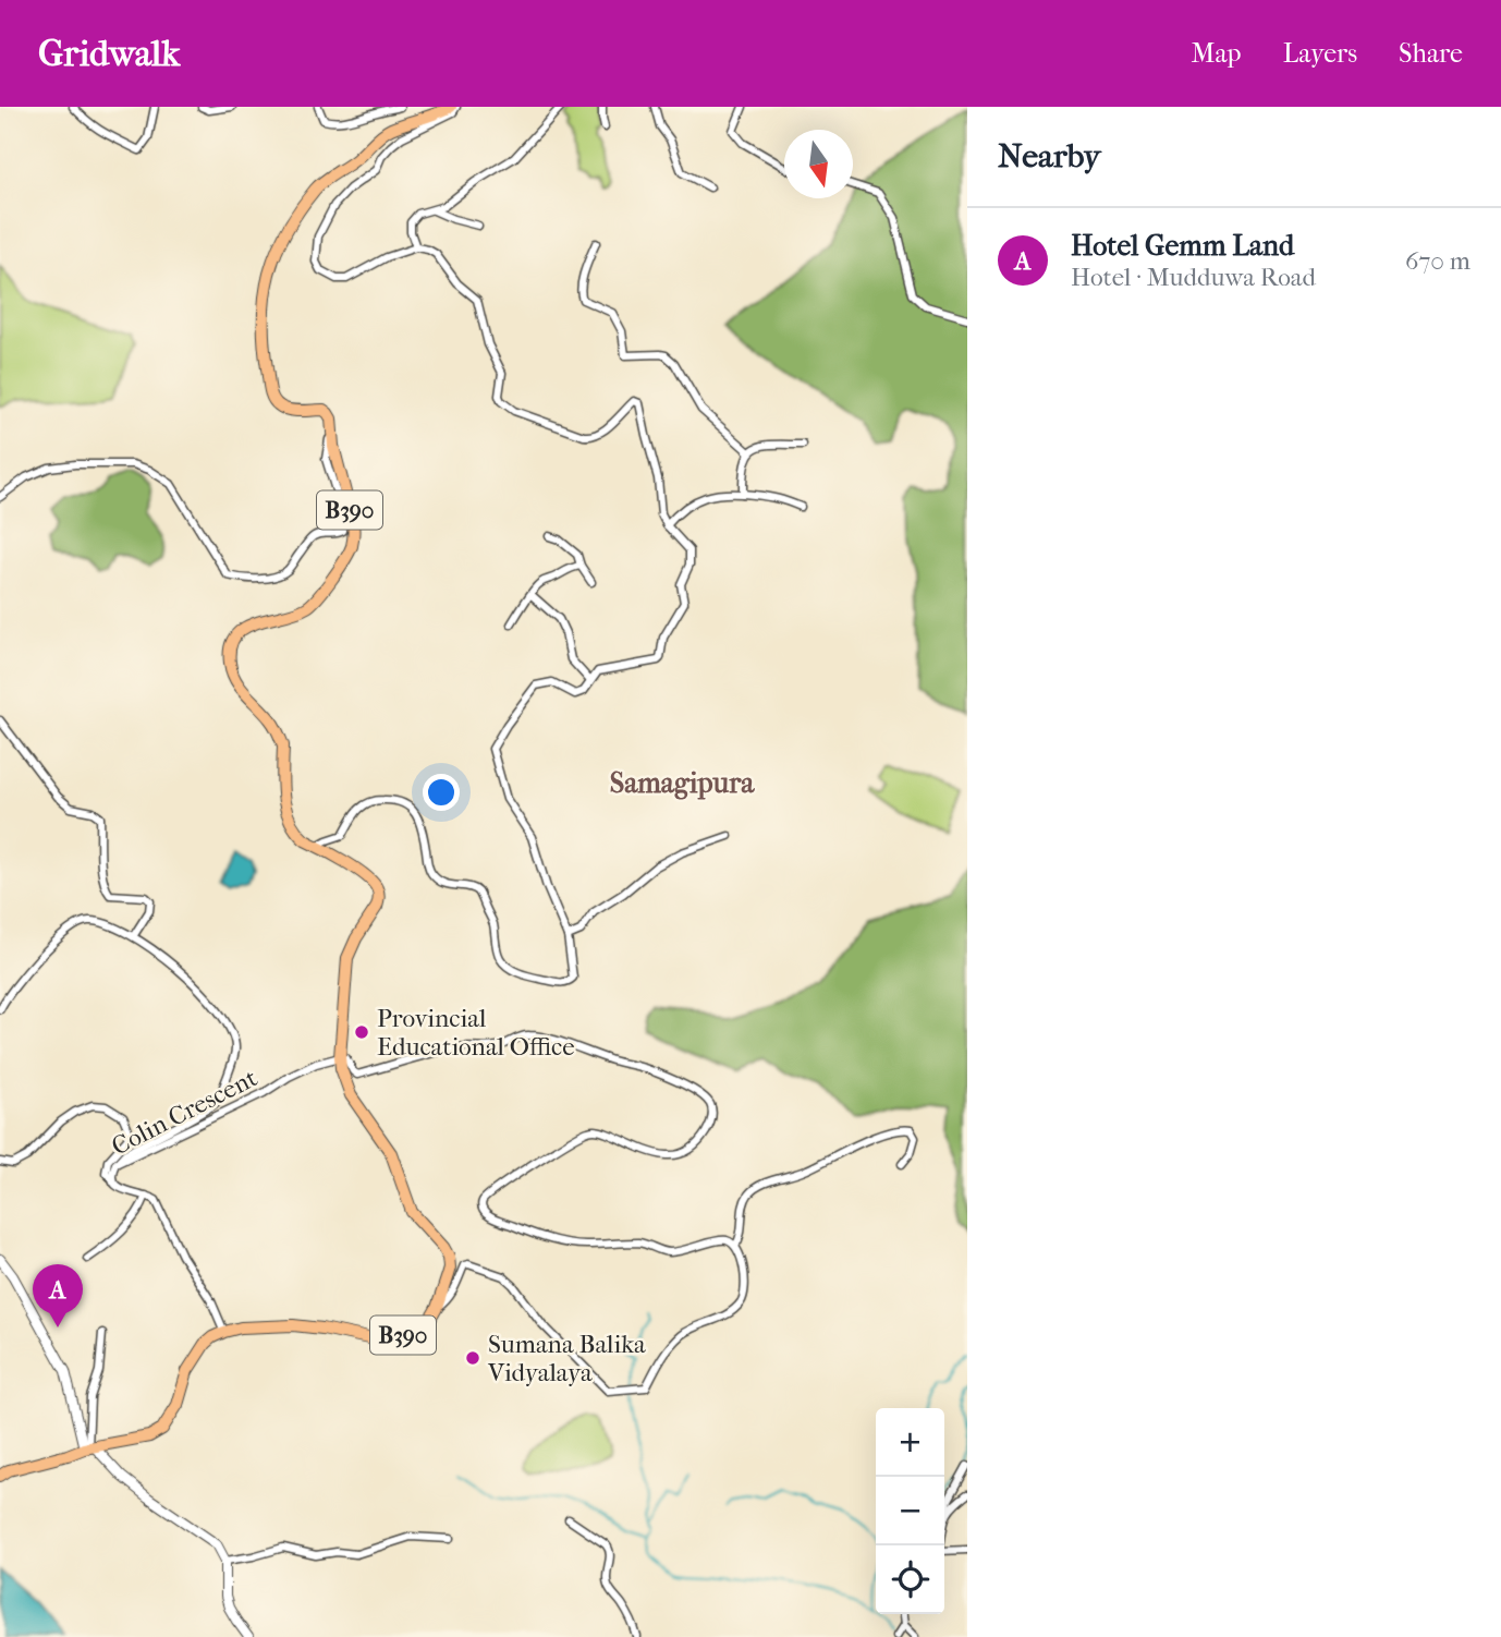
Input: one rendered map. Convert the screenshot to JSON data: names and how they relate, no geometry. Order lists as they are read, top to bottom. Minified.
{"streets":{"main road":["B390"],"street":["Colin Crescent"]},"crossings":[["B390","Colin Crescent"]],"districts":["Samagipura"],"places":["Provincial Educational Office","Sumana Balika Vidyalaya"],"north":"bottom","page":{"header":"Gridwalk","nav":["Map","Layers","Share"],"heading":"Nearby","list":[{"mark":"A","name":"Hotel Gemm Land","note":"Hotel · Mudduwa Road","value":"670 m"}],"pins":"A","map_buttons":["+","−"]}}
